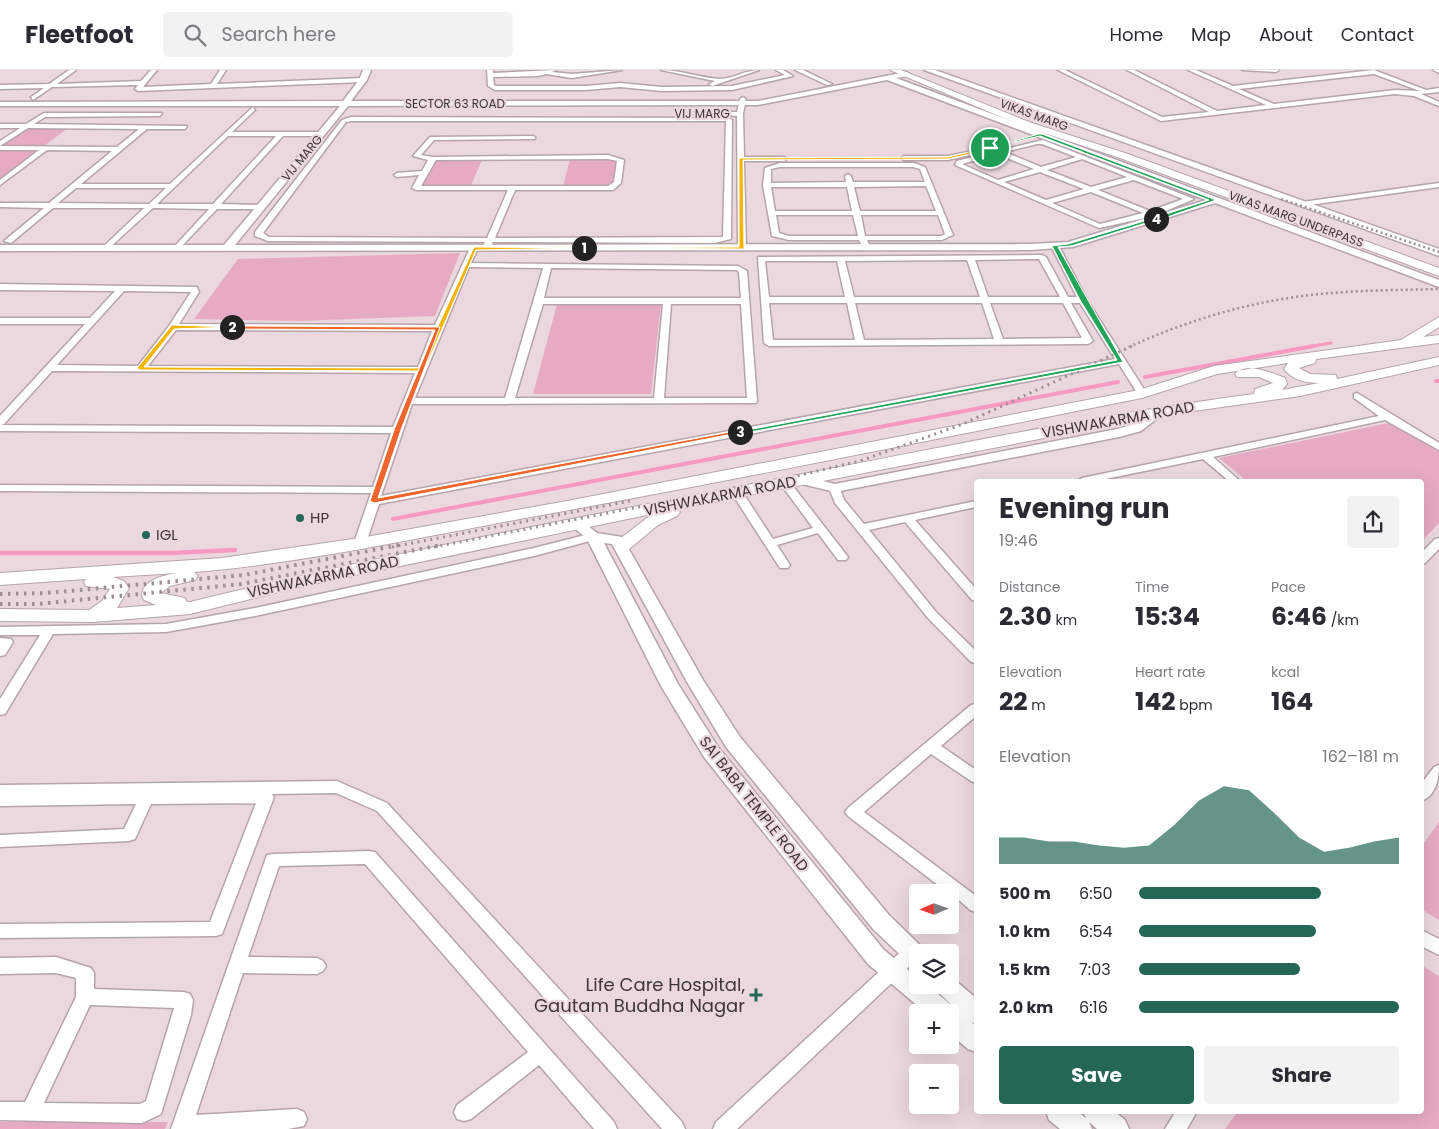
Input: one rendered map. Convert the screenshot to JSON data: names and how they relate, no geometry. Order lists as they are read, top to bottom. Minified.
{"streets":{"main road":["VIKAS MARG","VIKAS MARG UNDERPASS","VISHWAKARMA ROAD"],"street":["SECTOR 63 ROAD","VIJ MARG","SAI BABA TEMPLE ROAD"]},"crossings":[["SECTOR 63 ROAD","VIKAS MARG"],["VIKAS MARG","VIKAS MARG UNDERPASS"],["VISHWAKARMA ROAD","SAI BABA TEMPLE ROAD"]],"places":{"other":["HP","IGL"],"health":["Life Care Hospital, Gautam Buddha Nagar"]},"north":"left","page":{"header":"Fleetfoot","search":"Search here","nav":["Home","Map","About","Contact"],"pins":["4","1","2","3"],"heading":["Evening run","19:46"],"stats":[["Distance","2.30 km"],["Time","15:34"],["Pace","6:46 /km"],["Elevation","22 m"],["Heart rate","142 bpm"],["kcal","164"]],"chart":["Elevation","162–181 m"],"list":[{"name":"500 m","note":"6:50"},{"name":"1.0 km","note":"6:54"},{"name":"1.5 km","note":"7:03"},{"name":"2.0 km","note":"6:16"}],"map_buttons":["+","−"],"buttons":["Save","Share"]}}
